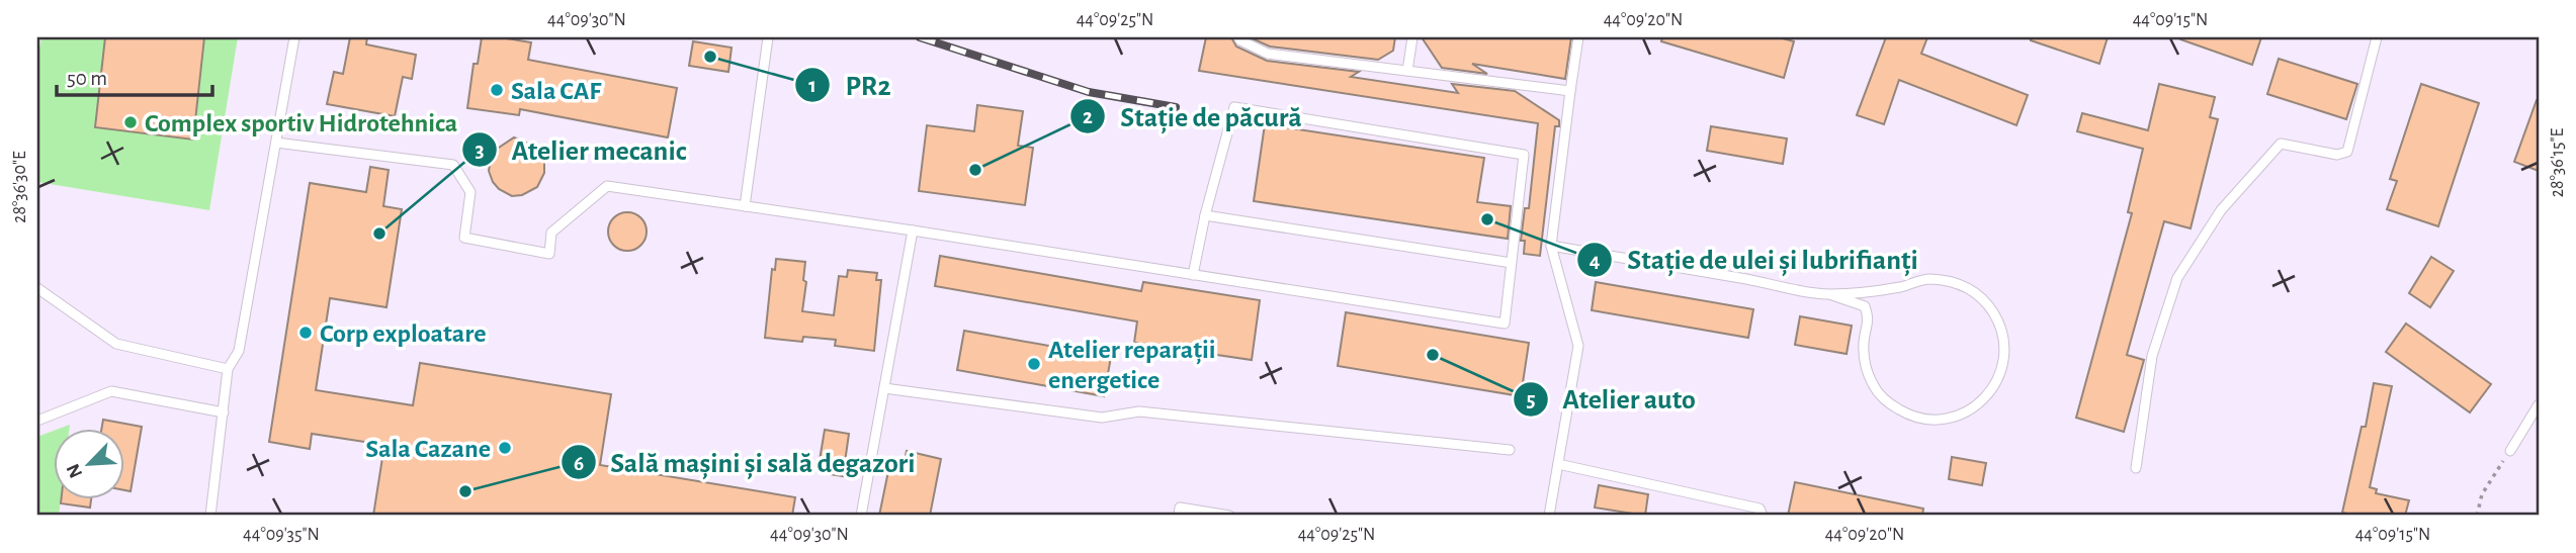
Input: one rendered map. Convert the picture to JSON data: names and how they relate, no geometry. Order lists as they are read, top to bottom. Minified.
{"places":["PR2","Sala CAF","Complex sportiv Hidrotehnica","Stație de păcură","Stație de ulei și lubrifianți","Atelier mecanic","Corp exploatare","Atelier auto","Atelier reparații energetice","Sala Cazane","Sală mașini și sală degazori"],"scale_bar":"50 m","north":"bottom left","coordinates":["44°09'30\"N","44°09'25\"N","44°09'20\"N","44°09'15\"N","28°36'15\"E","28°36'30\"E","44°09'35\"N"]}
